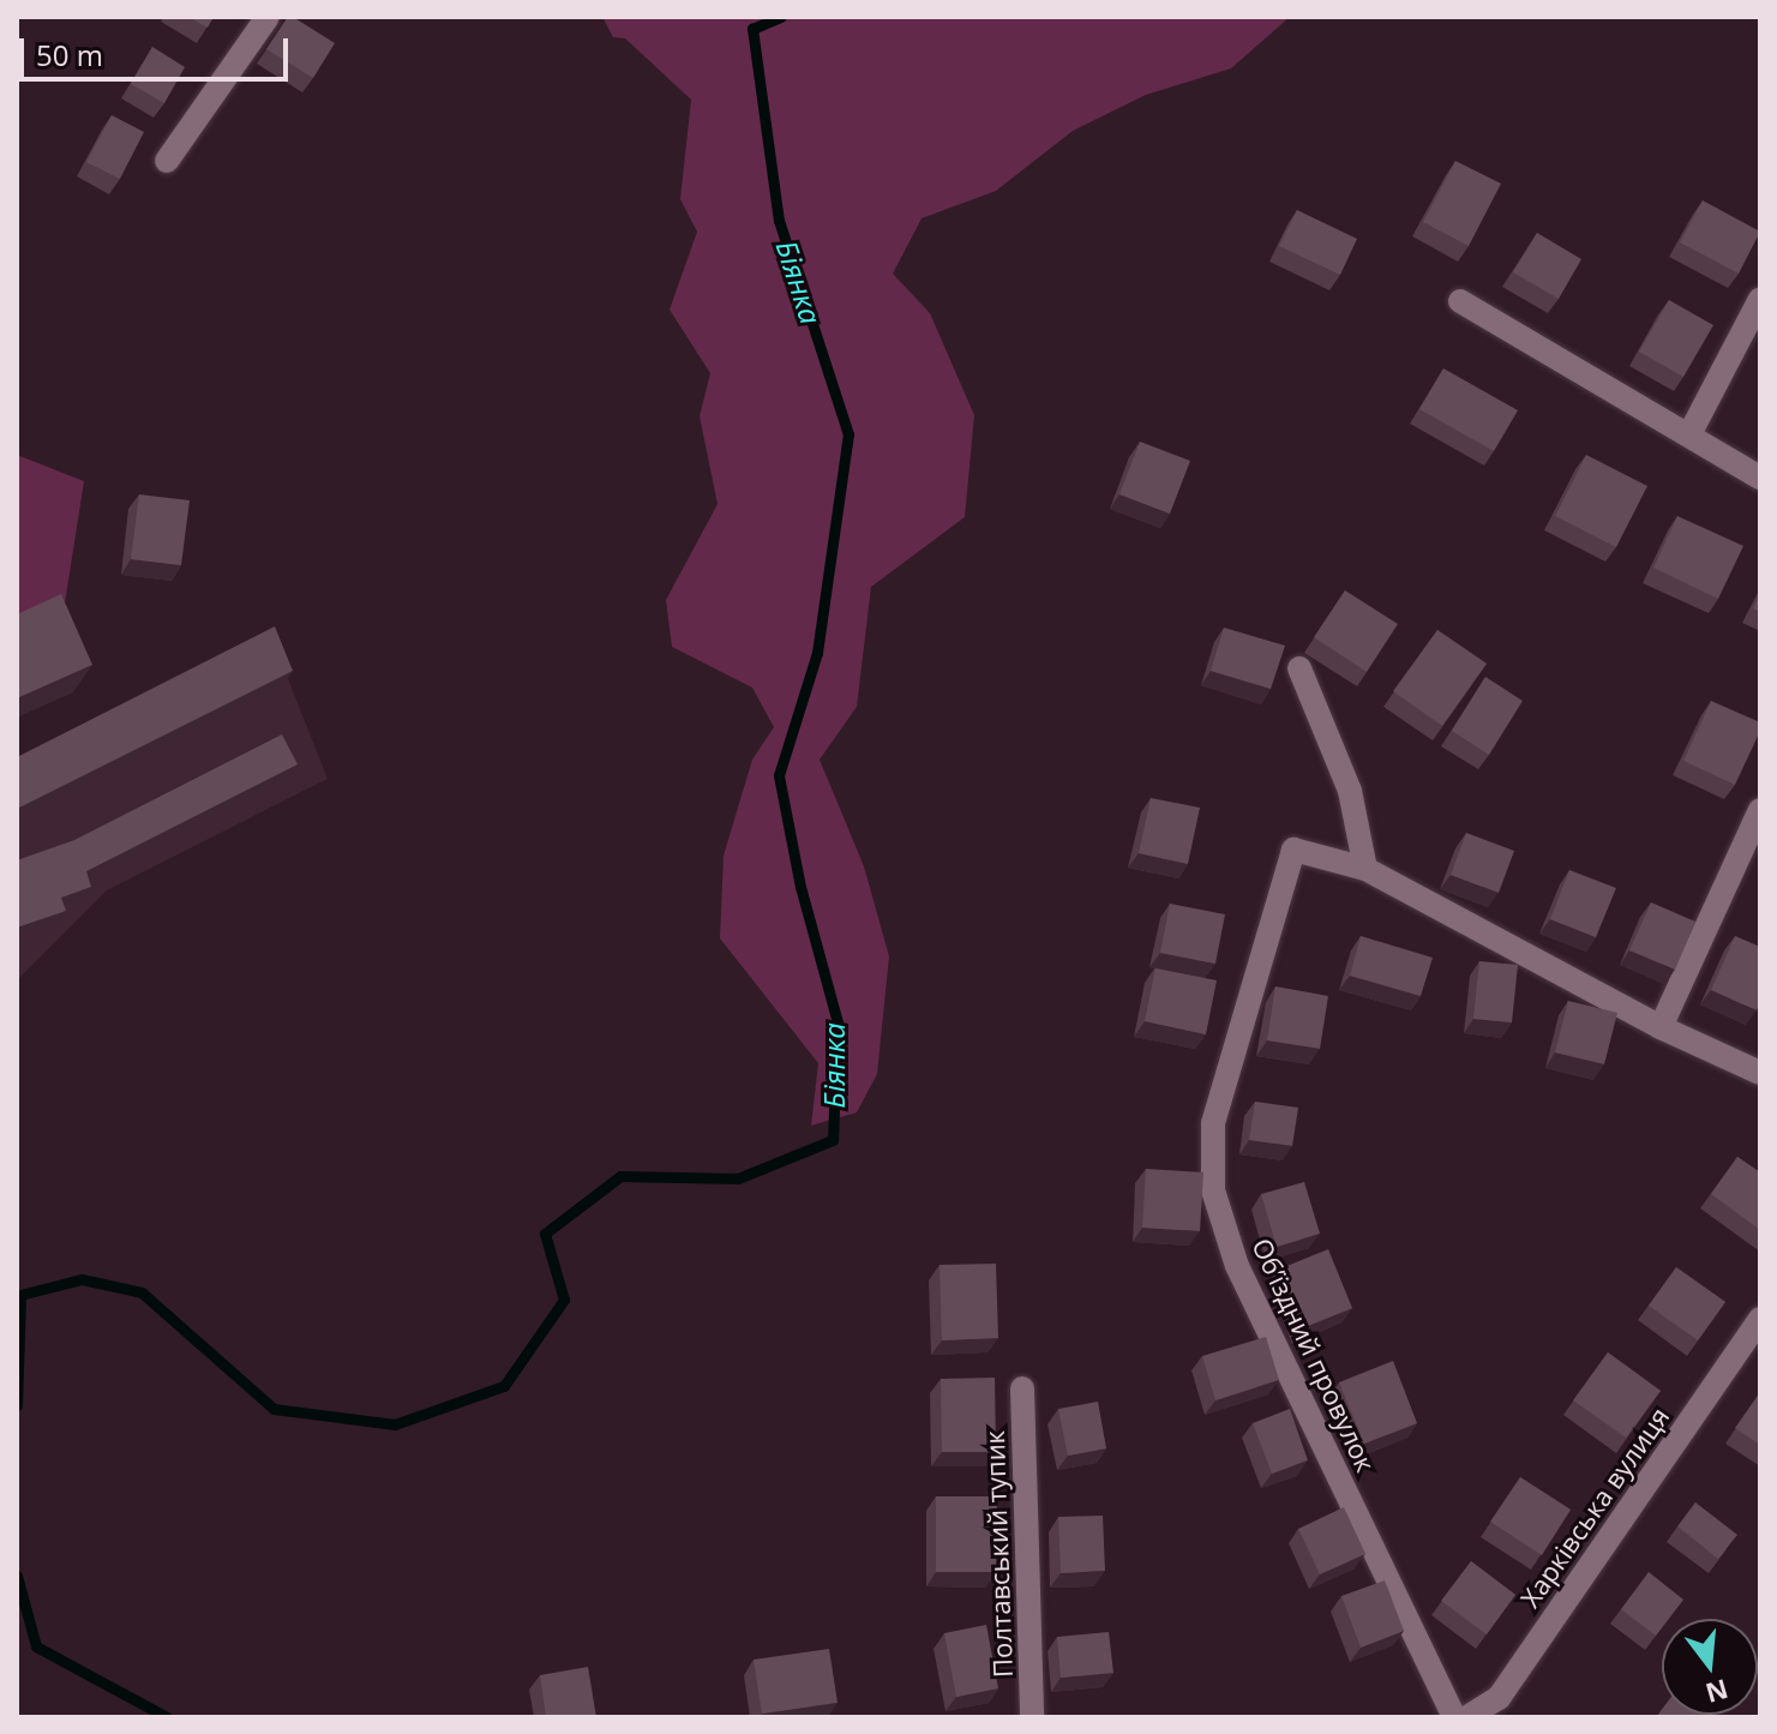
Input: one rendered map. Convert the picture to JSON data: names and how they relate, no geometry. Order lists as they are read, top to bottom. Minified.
{"streets":{"street":["Обʼїздний провулок","Харківська вулиця","Полтавський тупик"]},"water":["Біянка"],"scale_bar":"50 m","north":"bottom"}
